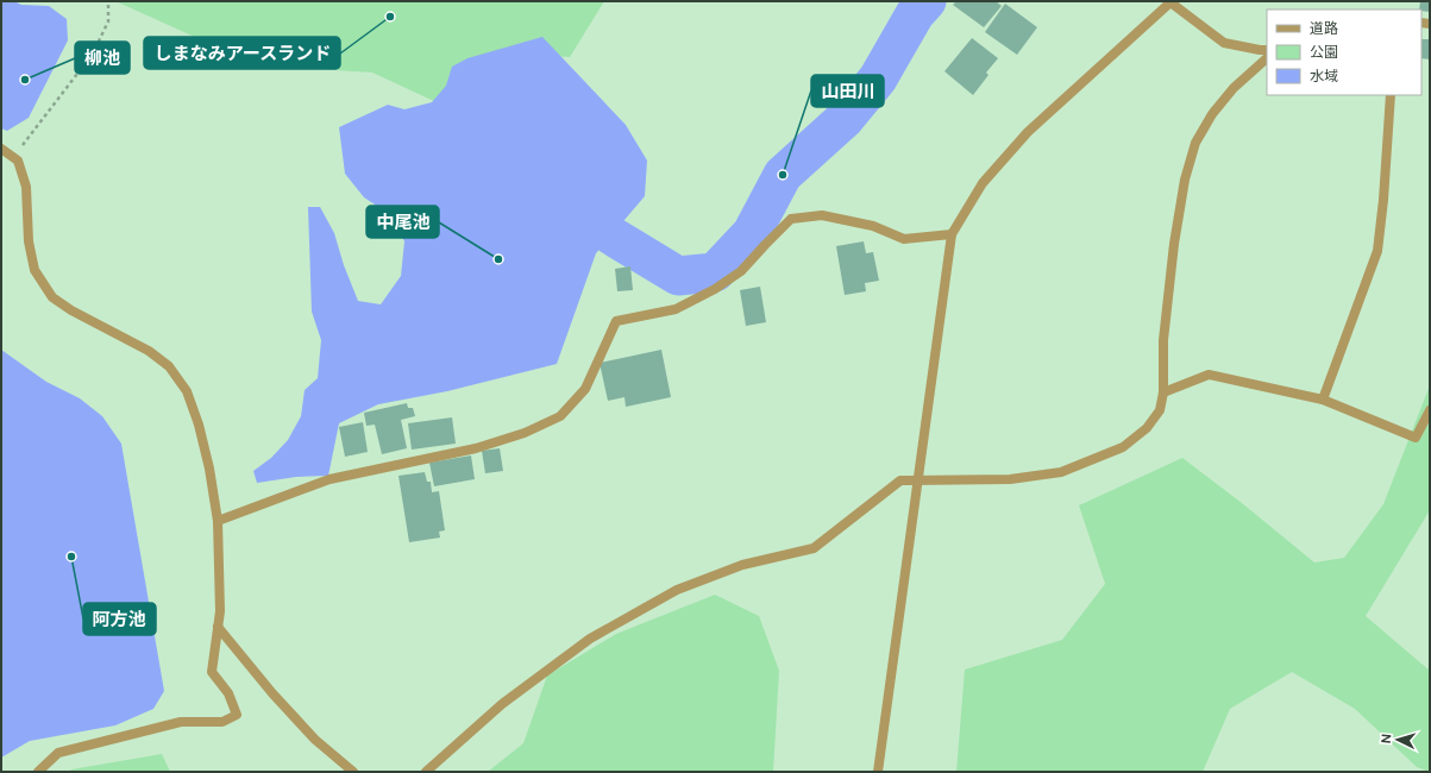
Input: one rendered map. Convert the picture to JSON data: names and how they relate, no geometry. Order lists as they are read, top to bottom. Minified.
{"places":["しまなみアースランド","柳池","山田川","中尾池","阿方池"],"legend":["道路","公園","水域"],"north":"left"}
